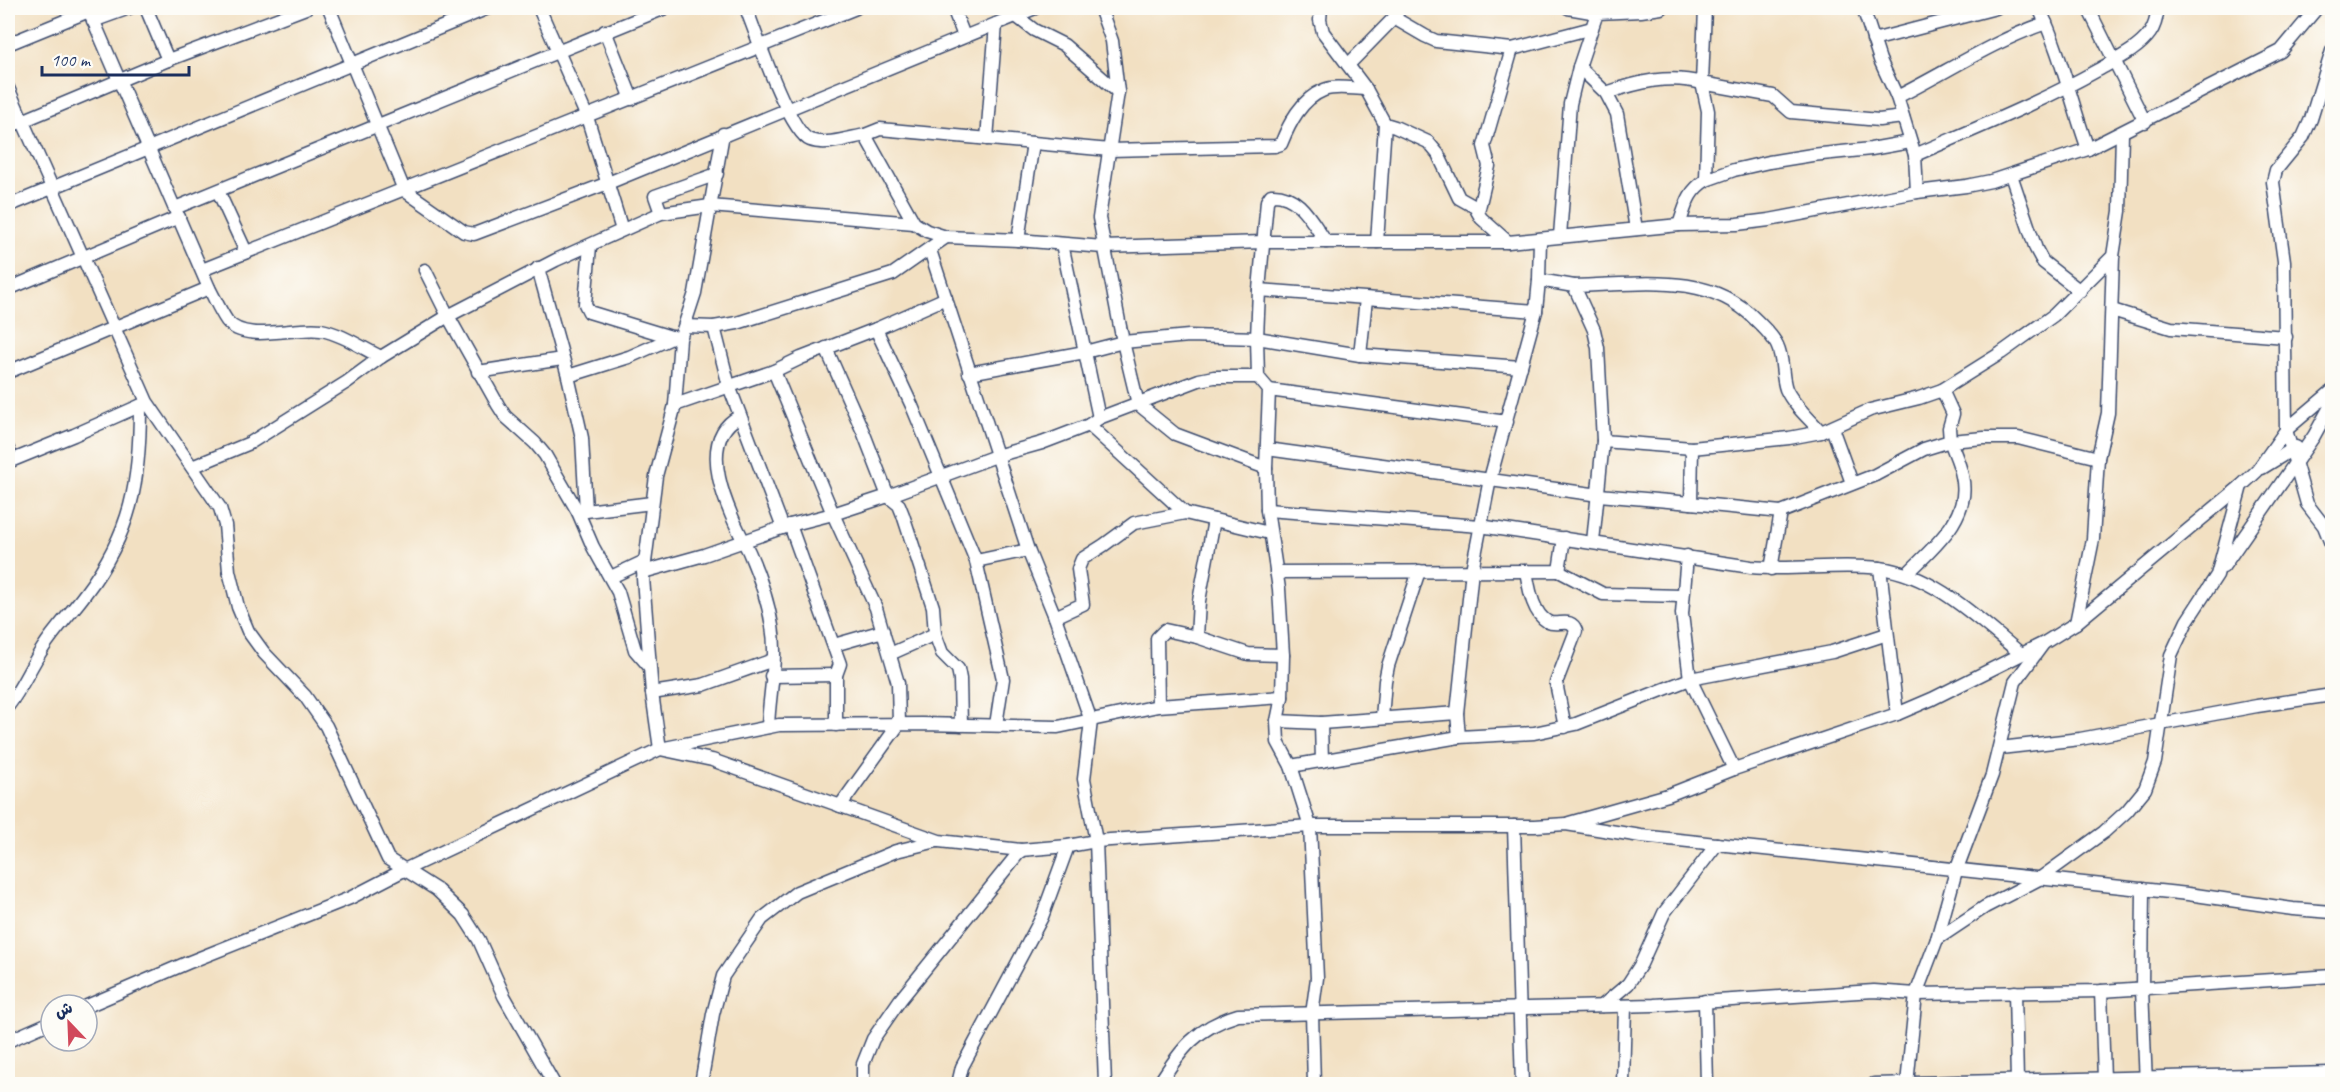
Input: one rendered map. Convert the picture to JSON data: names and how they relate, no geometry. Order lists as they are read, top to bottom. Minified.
{"scale_bar":"100 m","north":"top left"}
